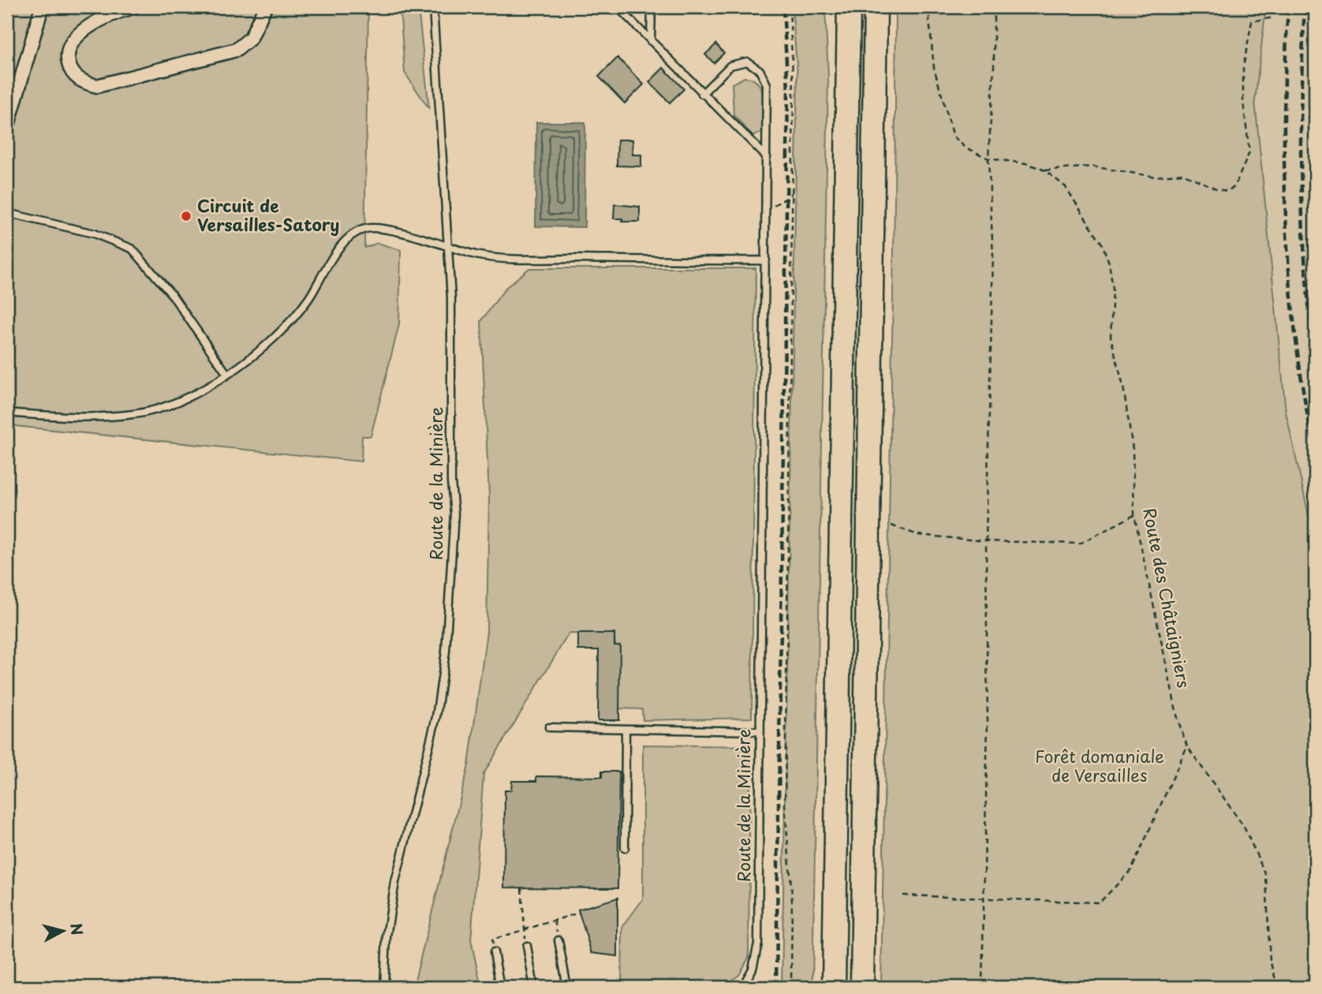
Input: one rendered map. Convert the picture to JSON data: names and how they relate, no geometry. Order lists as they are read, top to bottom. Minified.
{"streets":{"lane":["Route de la Minière"],"path":["Route des Châtaigniers"]},"parks":["Forêt domaniale de Versailles"],"places":["Circuit de Versailles-Satory"],"north":"right"}
